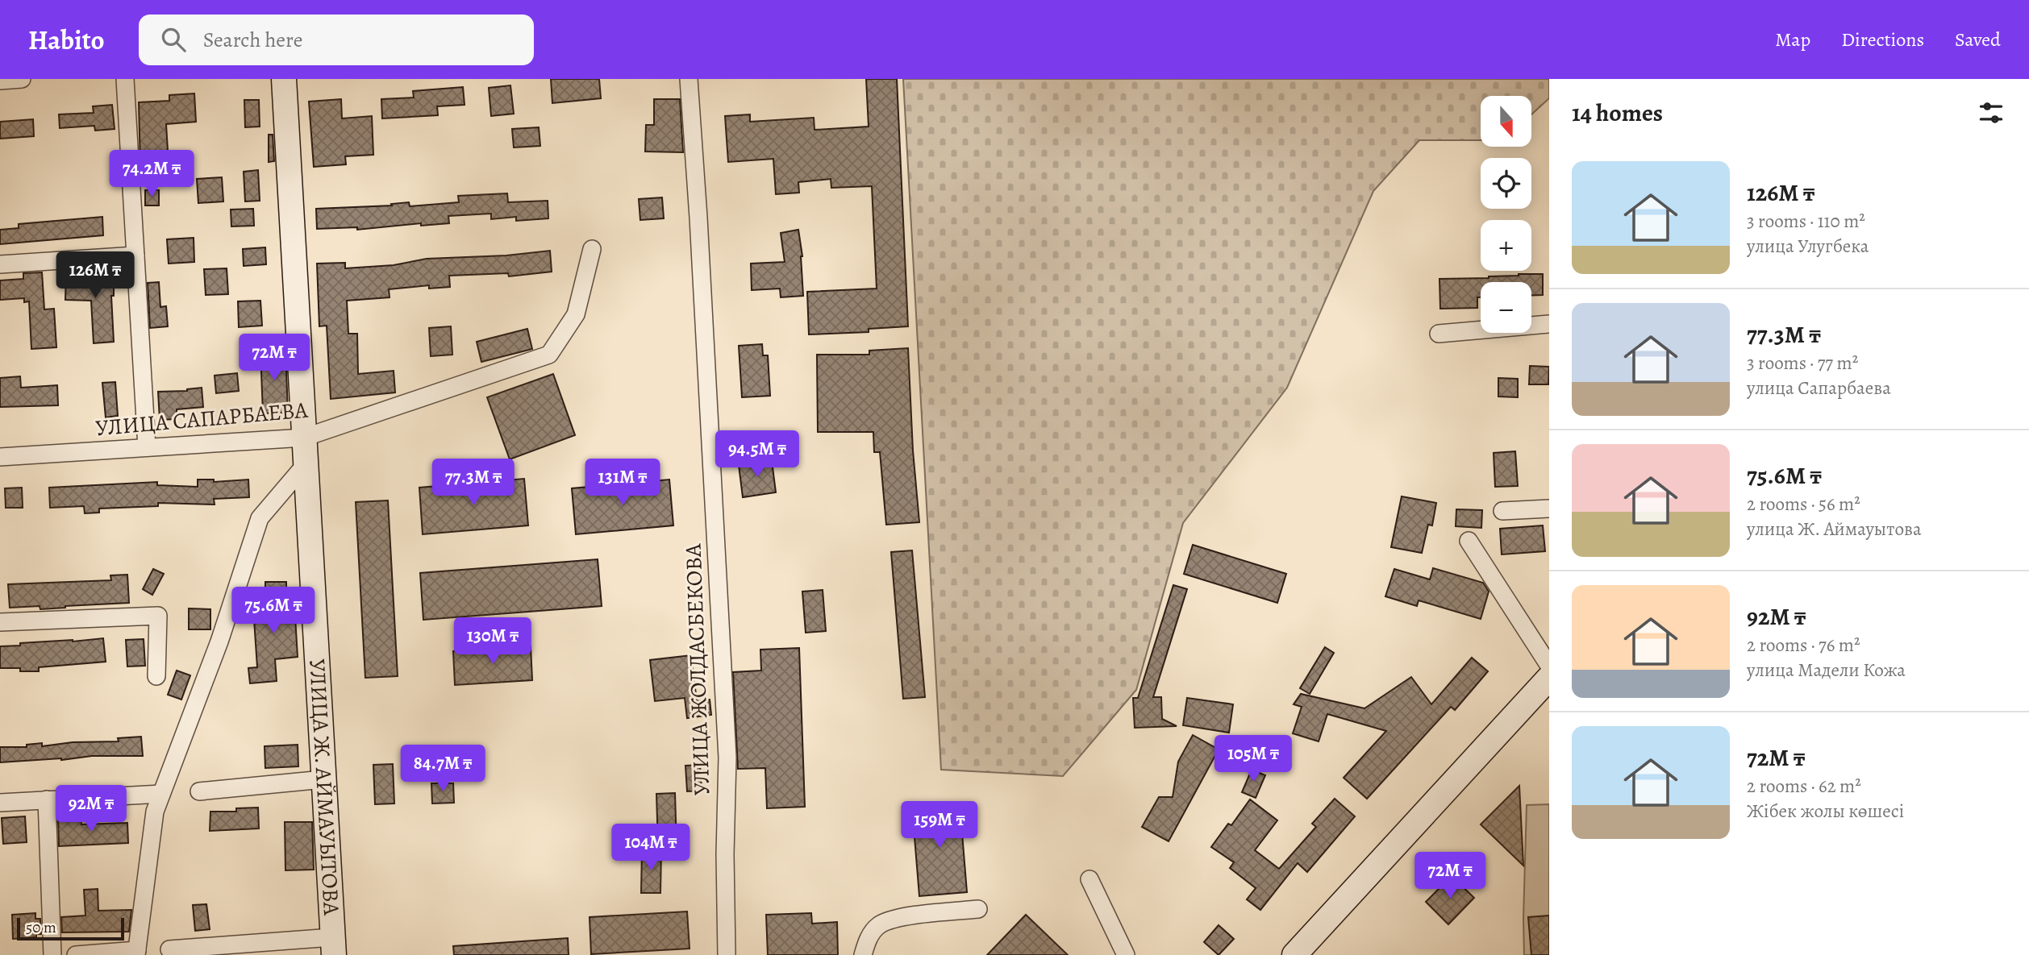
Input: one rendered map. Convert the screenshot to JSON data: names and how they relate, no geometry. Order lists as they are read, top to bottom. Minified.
{"streets":{"street":["УЛИЦА САПАРБАЕВА","УЛИЦА ЖОЛДАСБЕКОВА","УЛИЦА Ж. АЙМАУЫТОВА"]},"crossings":[["УЛИЦА САПАРБАЕВА","УЛИЦА Ж. АЙМАУЫТОВА"]],"scale_bar":"50 m","north":"bottom","page":{"header":"Habito","search":"Search here","nav":["Map","Directions","Saved"],"heading":"14 homes","map_buttons":["+","−"],"list":[{"name":"126M ₸","note":"3 rooms · 110 m² · улица Улугбека"},{"name":"77.3M ₸","note":"3 rooms · 77 m² · улица Сапарбаева"},{"name":"75.6M ₸","note":"2 rooms · 56 m² · улица Ж. Аймауытова"},{"name":"92M ₸","note":"2 rooms · 76 m² · улица Мадели Кожа"},{"name":"72M ₸","note":"2 rooms · 62 m² · Жібек жолы көшесі"}],"price":["74.2M ₸","126M ₸","72M ₸","94.5M ₸","77.3M ₸","131M ₸","75.6M ₸","130M ₸","105M ₸","84.7M ₸","92M ₸","159M ₸","104M ₸","72M ₸"],"scale":"50 m"}}
